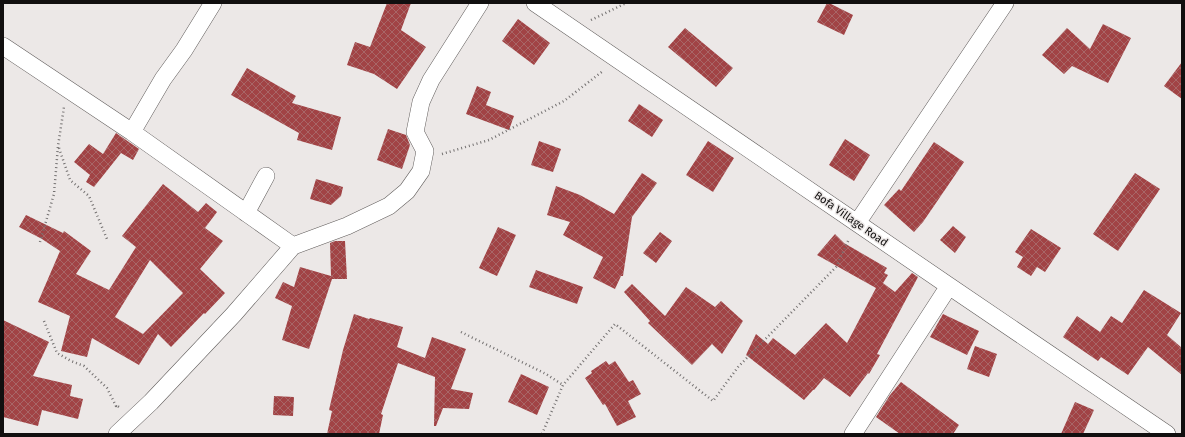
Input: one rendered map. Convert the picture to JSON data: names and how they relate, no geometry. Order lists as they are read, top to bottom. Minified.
{"streets":{"street":["Bofa Village Road"]}}
